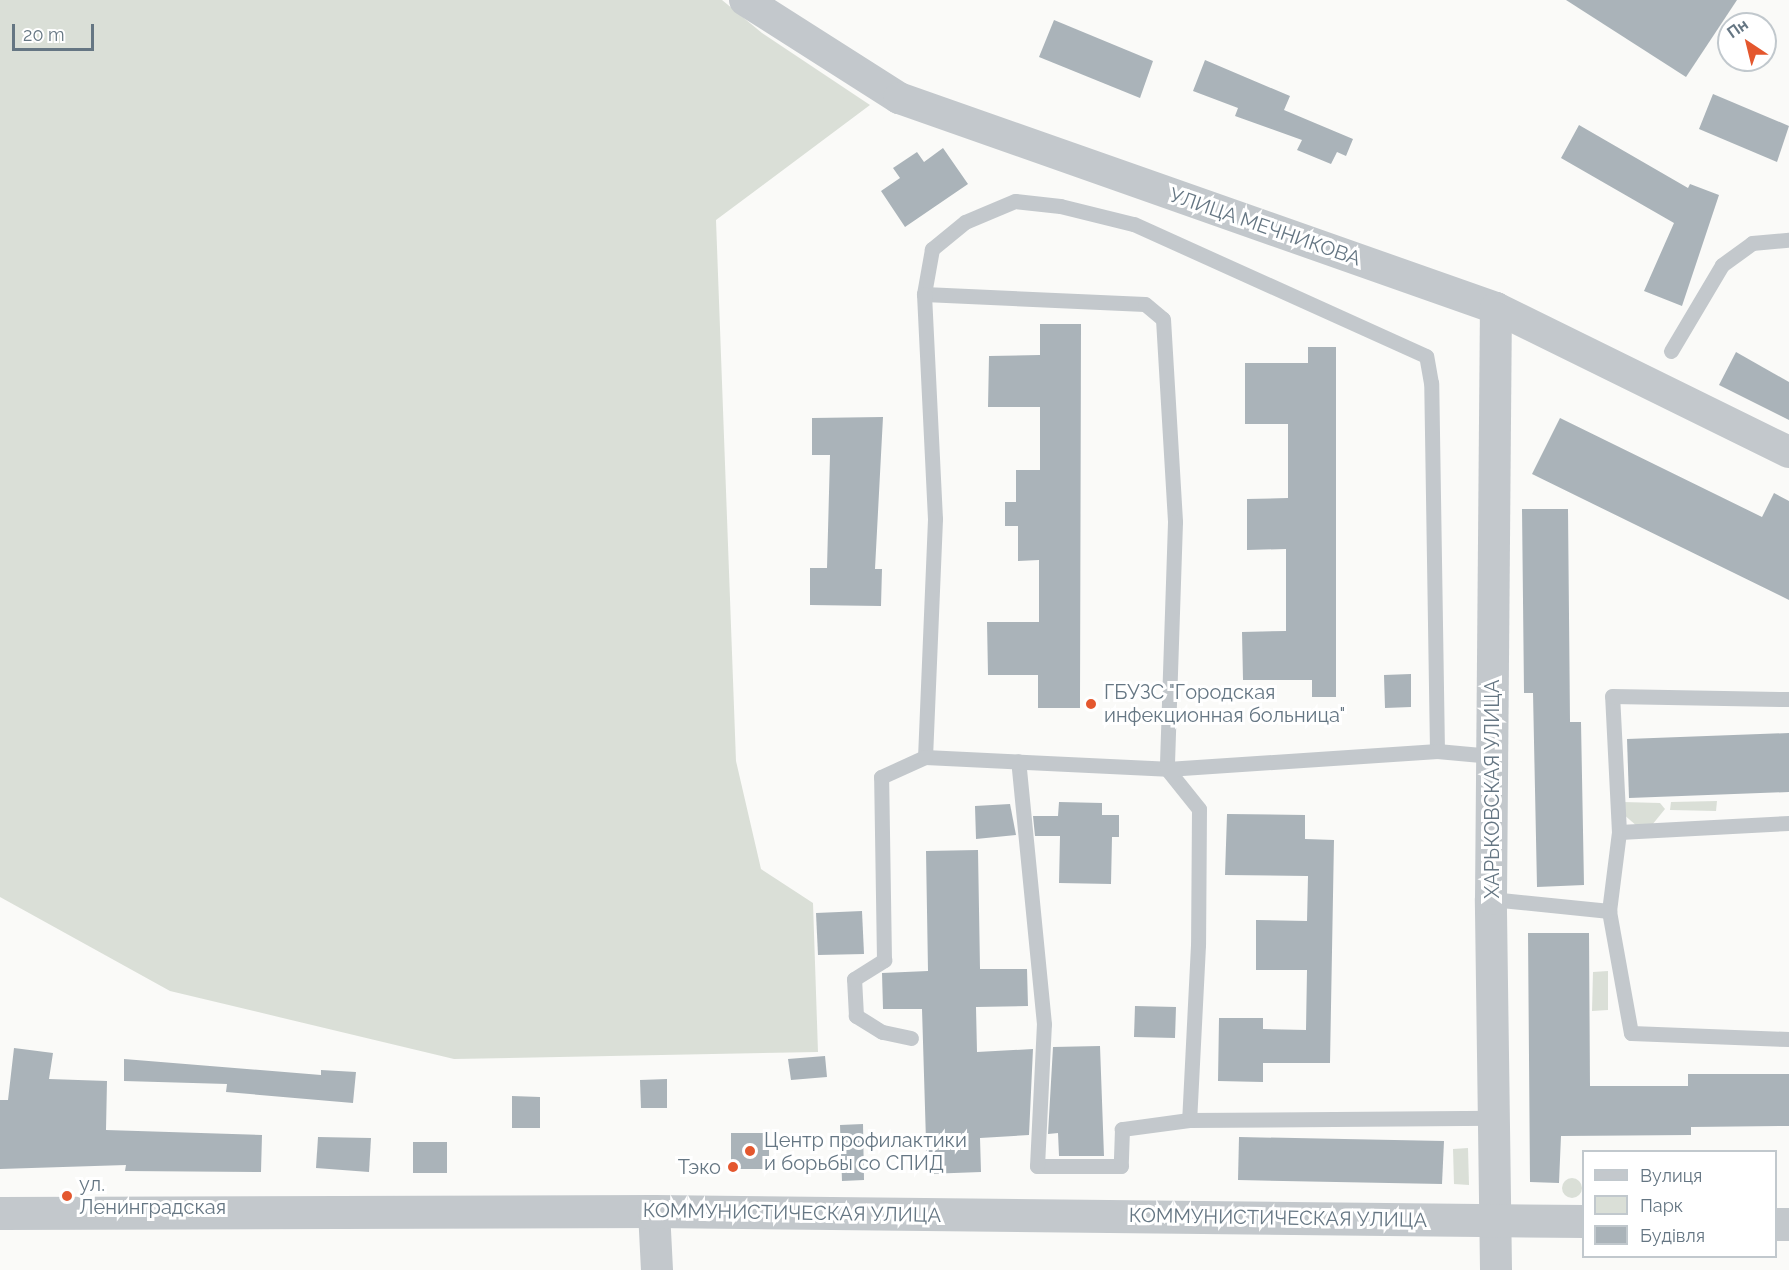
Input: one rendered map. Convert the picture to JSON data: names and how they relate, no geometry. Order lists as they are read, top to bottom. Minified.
{"streets":{"street":["УЛИЦА МЕЧНИКОВА","ХАРЬКОВСКАЯ УЛИЦА","КОММУНИСТИЧЕСКАЯ УЛИЦА"]},"crossings":[["УЛИЦА МЕЧНИКОВА","ХАРЬКОВСКАЯ УЛИЦА"],["ХАРЬКОВСКАЯ УЛИЦА","КОММУНИСТИЧЕСКАЯ УЛИЦА"]],"places":["ГБУЗС \"Городская инфекционная больница\"","Центр профилактики и борьбы со СПИД","Тэко","ул. Ленинградская"],"legend":["Вулиця","Парк","Будівля"],"scale_bar":"20 m","north":"top left"}
